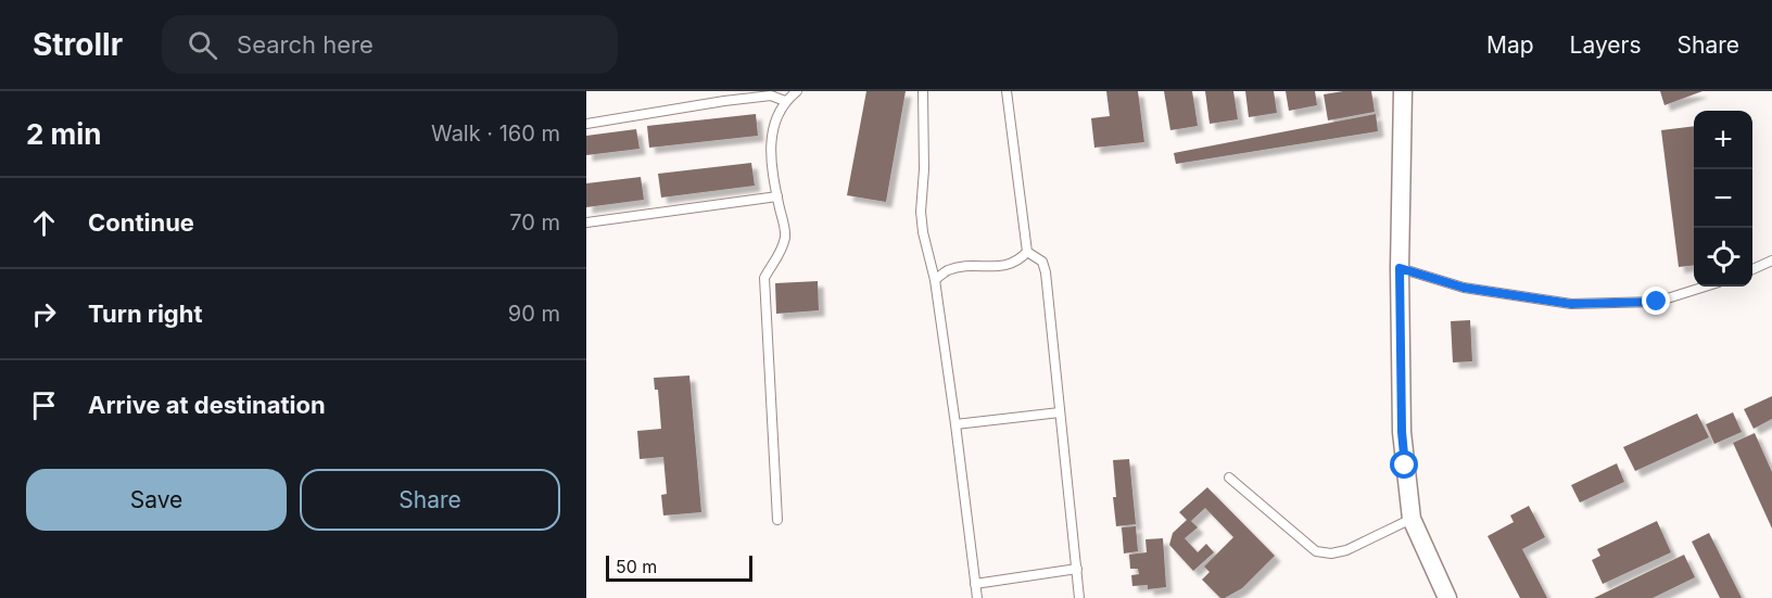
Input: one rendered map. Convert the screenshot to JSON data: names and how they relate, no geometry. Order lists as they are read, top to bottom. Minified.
{"scale_bar":"50 m","page":{"header":"Strollr","search":"Search here","nav":["Map","Layers","Share"],"heading":["2 min","Walk · 160 m"],"map_buttons":["+","−"],"list":[["Continue","70 m"],["Turn right","90 m"],"Arrive at destination"],"buttons":["Save","Share"],"scale":"50 m"}}
